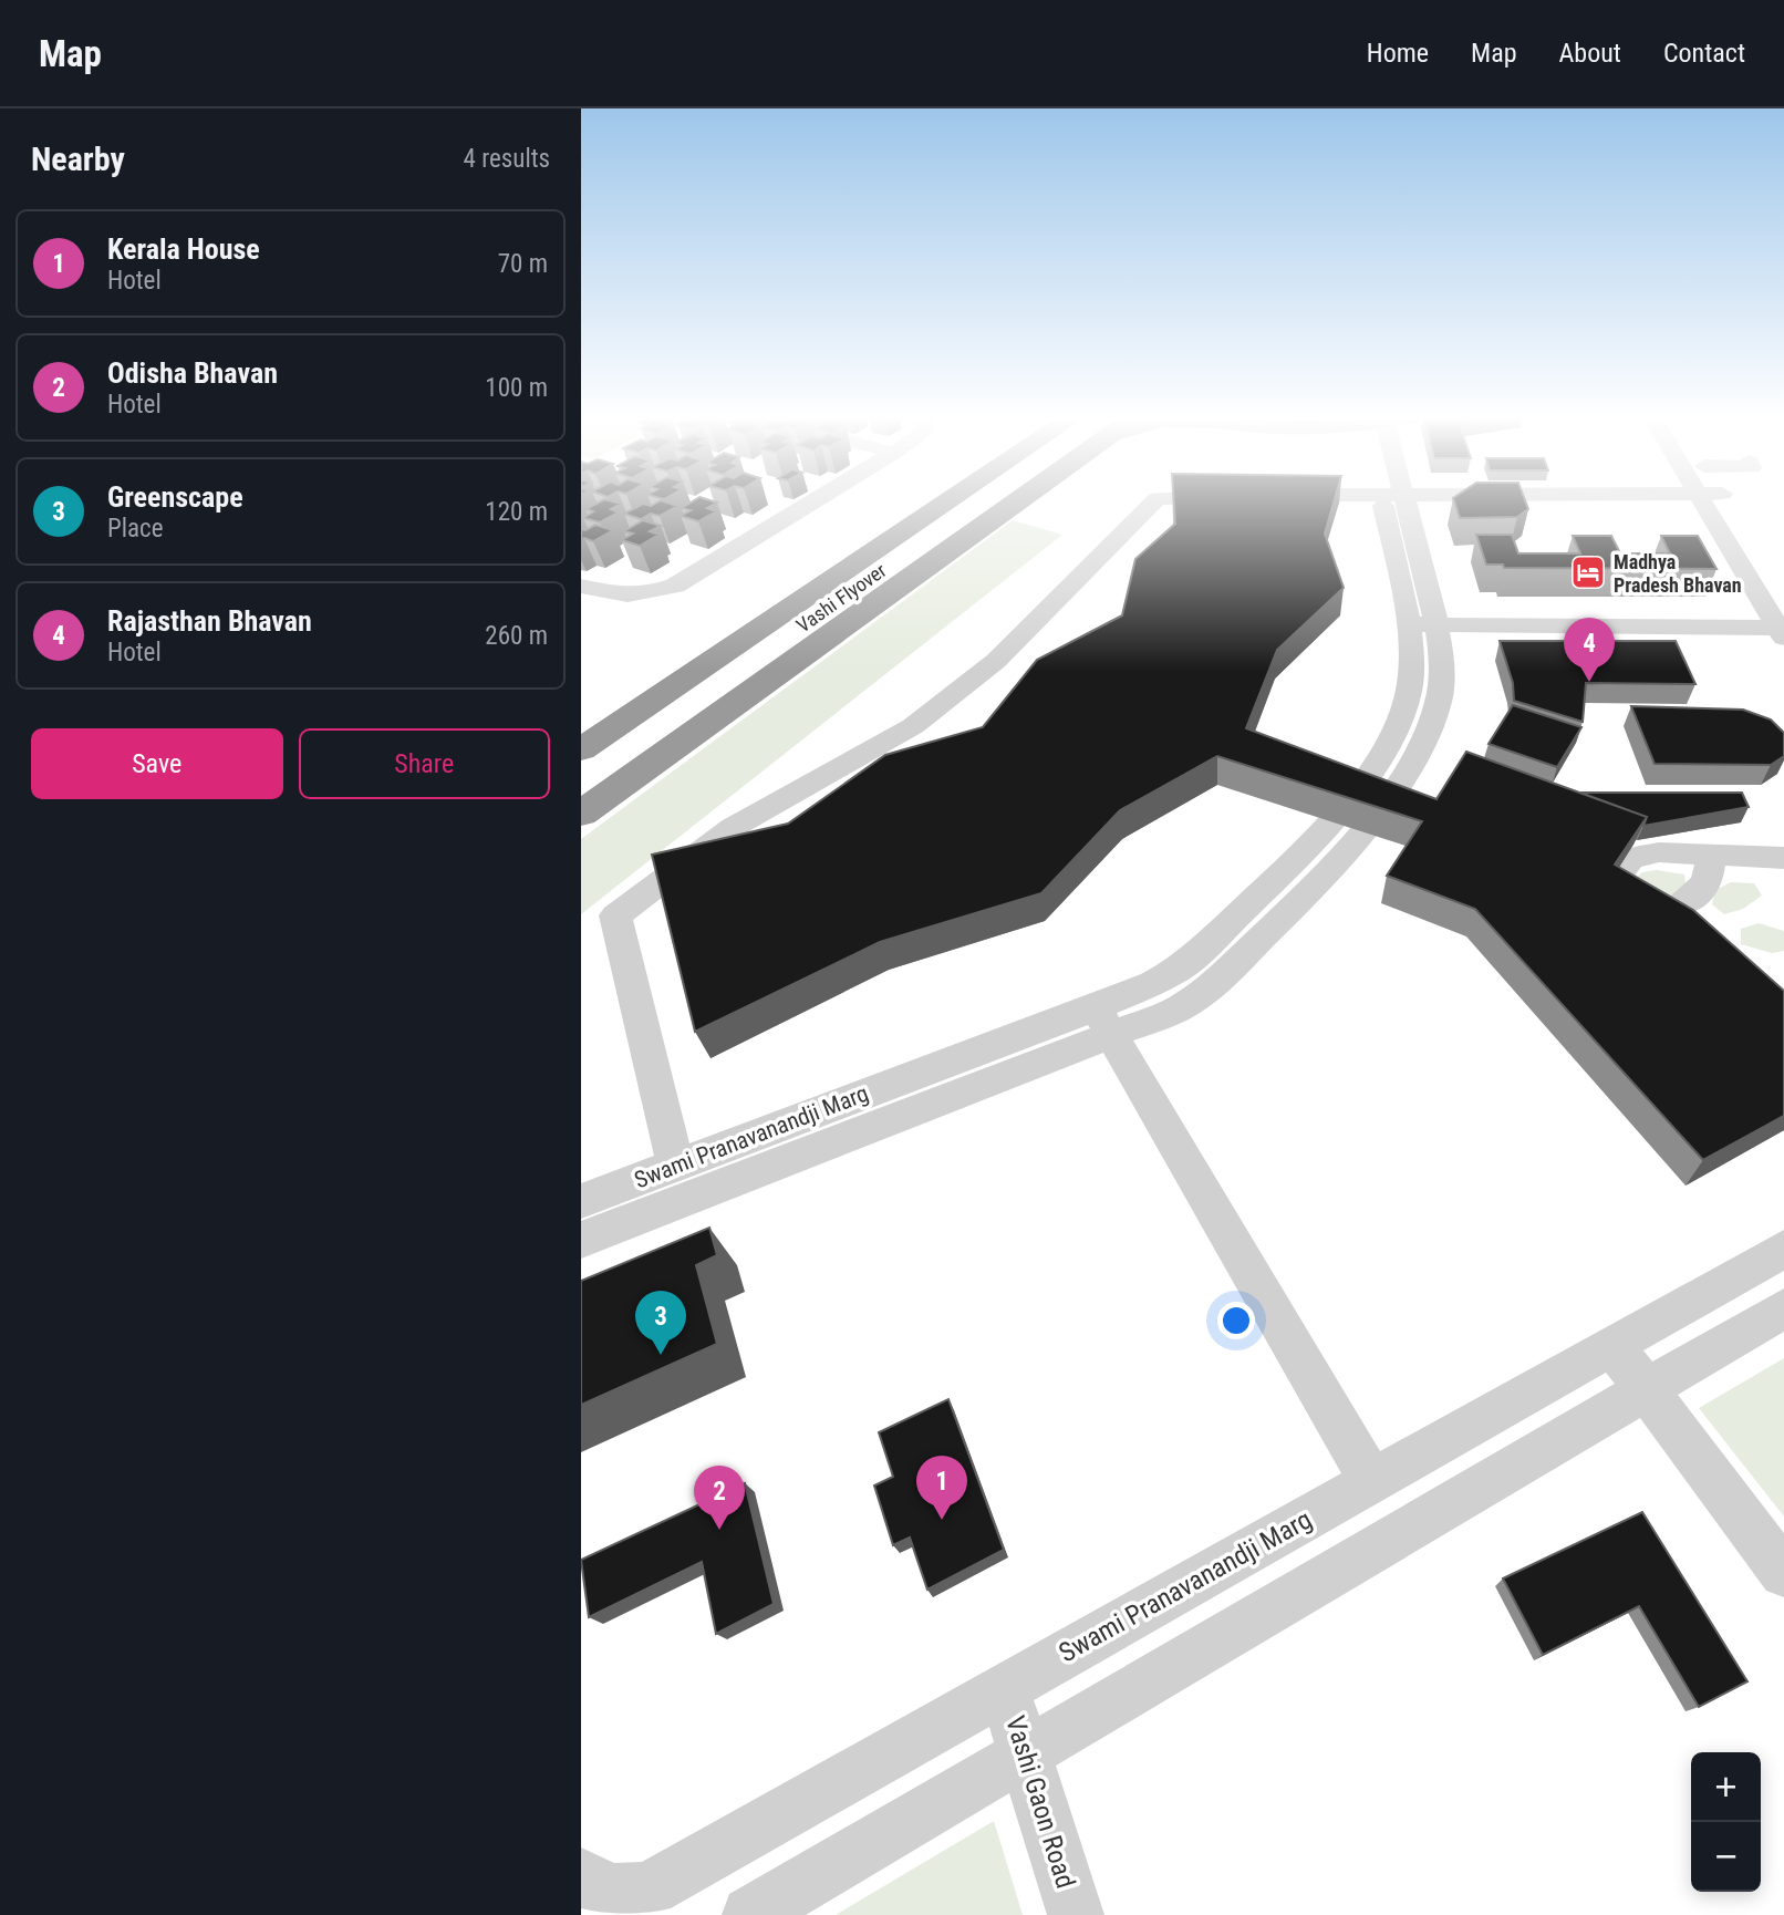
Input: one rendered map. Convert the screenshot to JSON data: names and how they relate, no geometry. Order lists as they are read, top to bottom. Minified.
{"streets":{"highway":["Vashi Flyover"],"street":["Swami Pranavanandji Marg","Vashi Gaon Road"]},"crossings":[["Swami Pranavanandji Marg","Vashi Gaon Road"]],"places":{"hotel":["Madhya Pradesh Bhavan"]},"page":{"header":"Map","nav":["Home","Map","About","Contact"],"heading":["Nearby","4 results"],"list":[{"mark":"1","name":"Kerala House","note":"Hotel","value":"70 m"},{"mark":"2","name":"Odisha Bhavan","note":"Hotel","value":"100 m"},{"mark":"3","name":"Greenscape","note":"Place","value":"120 m"},{"mark":"4","name":"Rajasthan Bhavan","note":"Hotel","value":"260 m"}],"pins":["4","3","1","2"],"buttons":["Save","Share"],"map_buttons":["+","−"]}}
